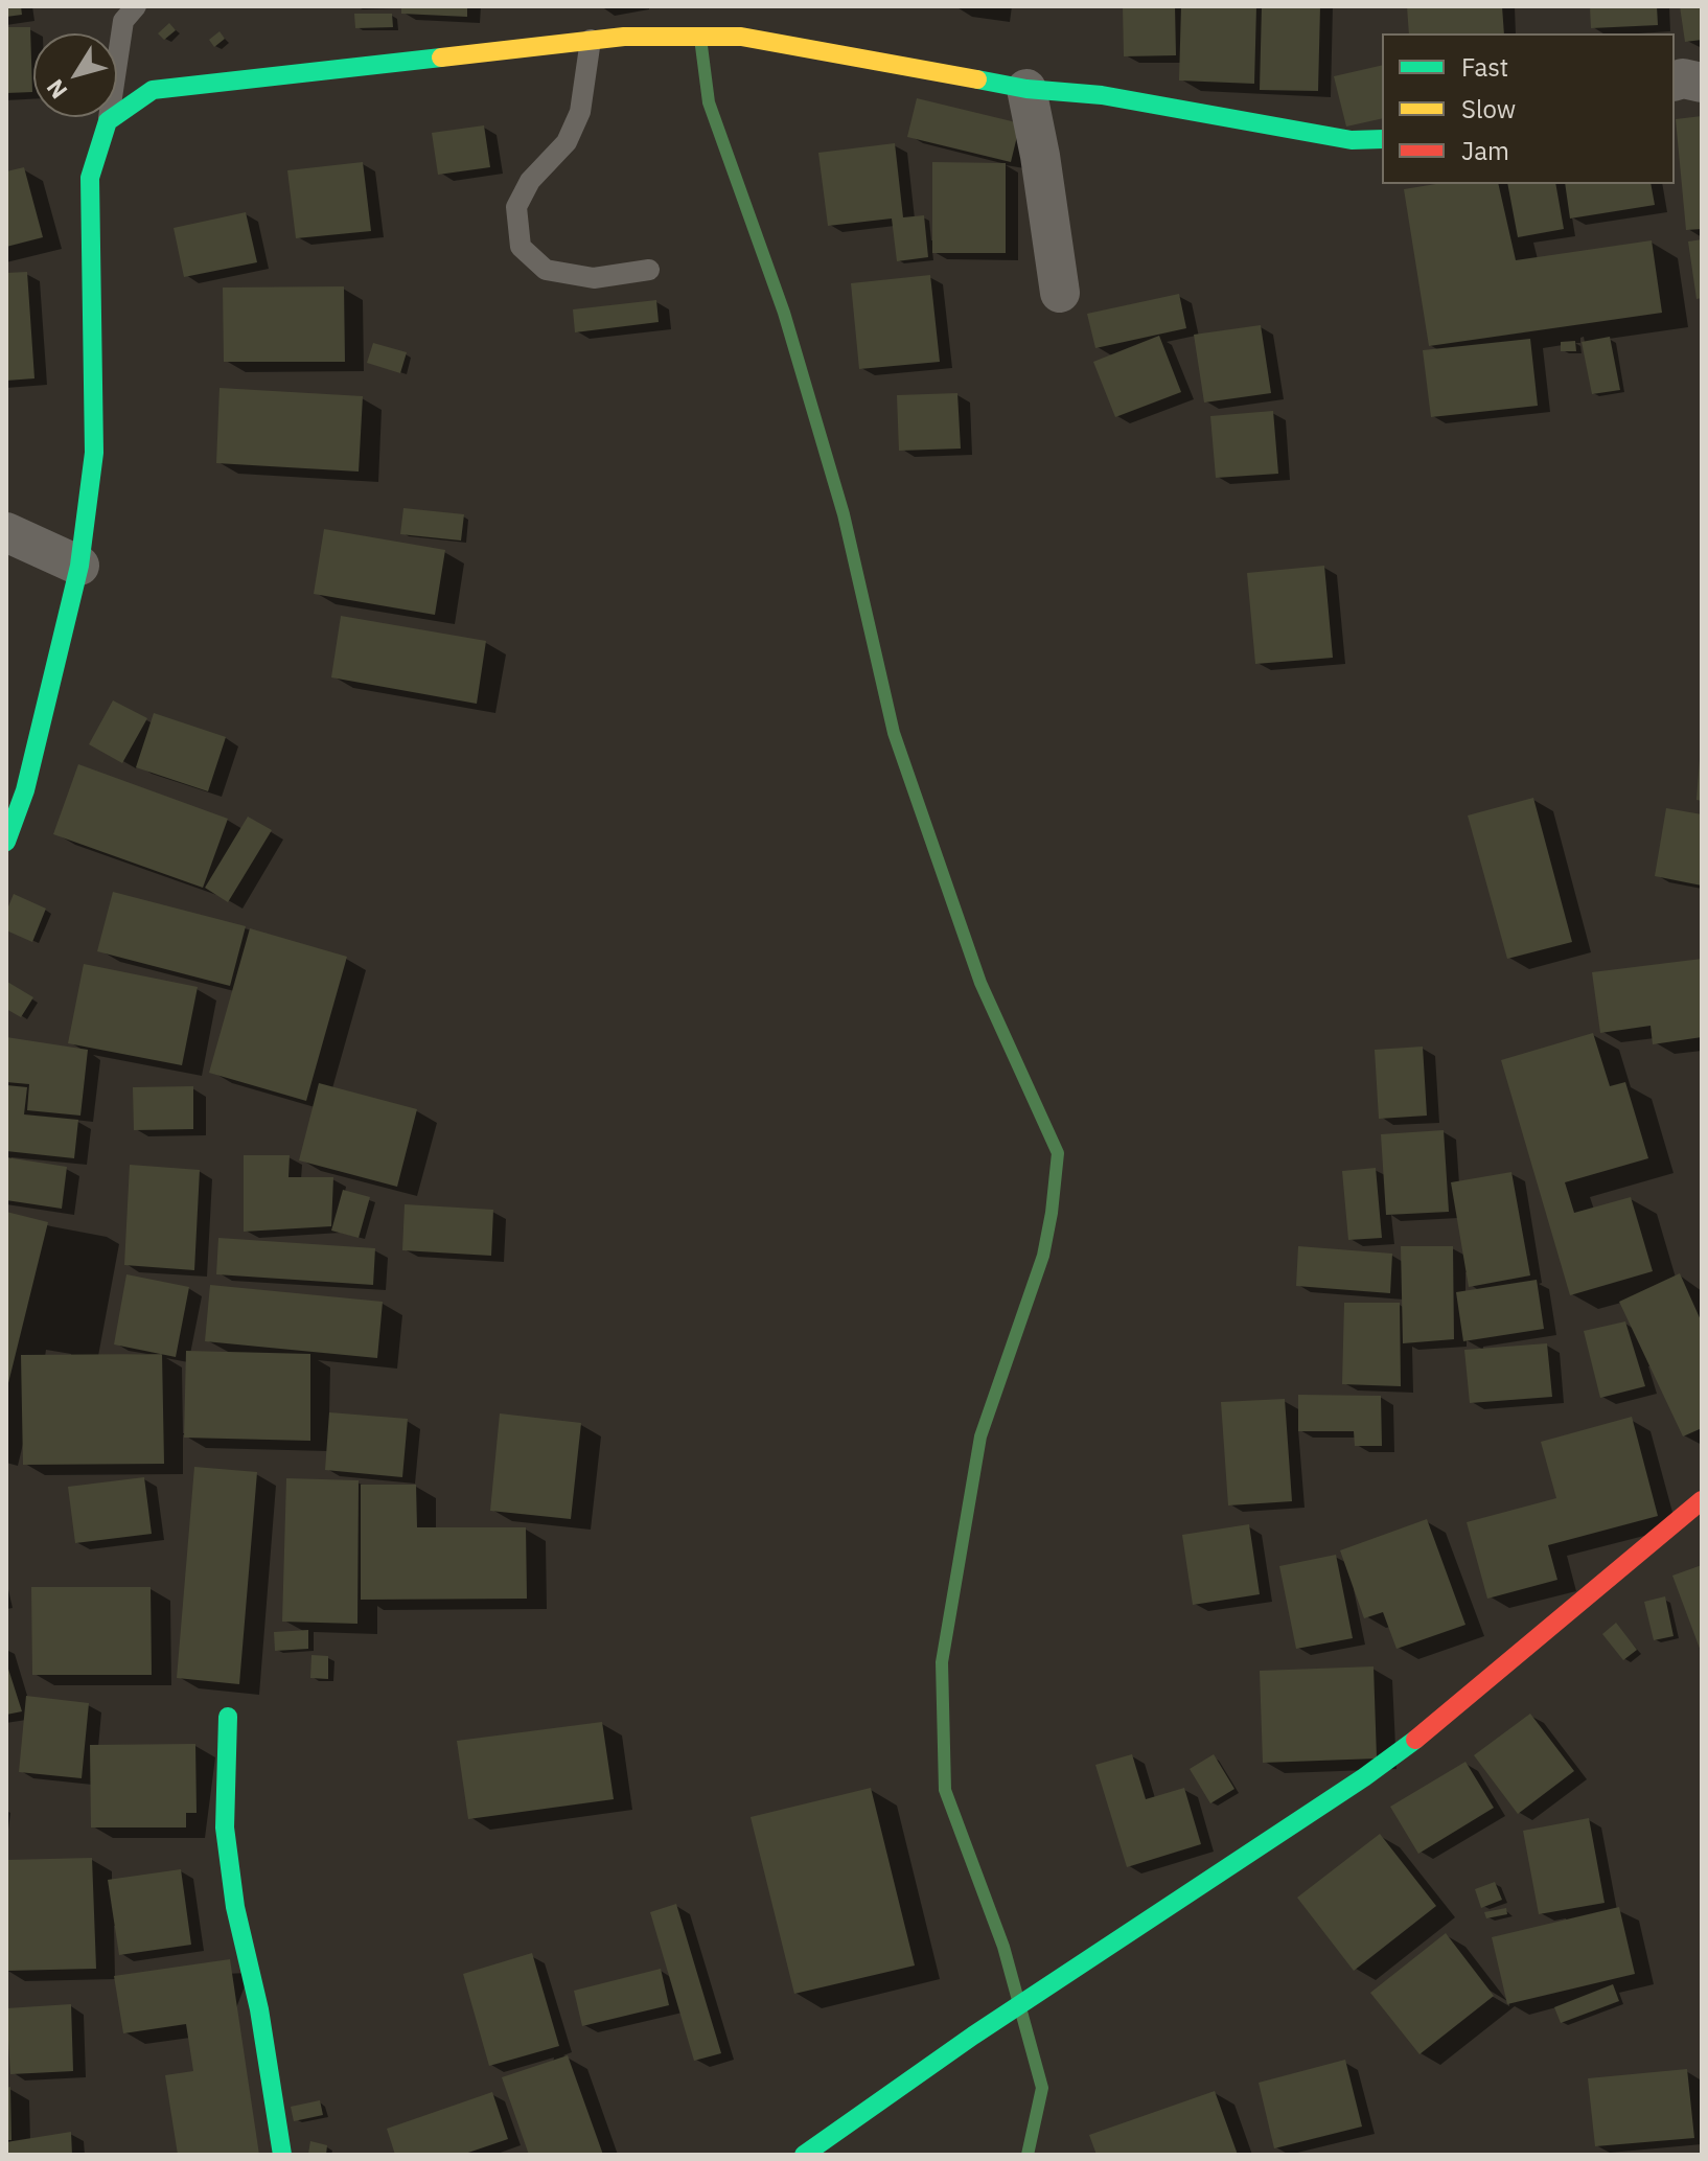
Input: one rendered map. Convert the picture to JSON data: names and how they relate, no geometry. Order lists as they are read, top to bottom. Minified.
{"legend":["Fast","Slow","Jam"],"north":"bottom left"}
